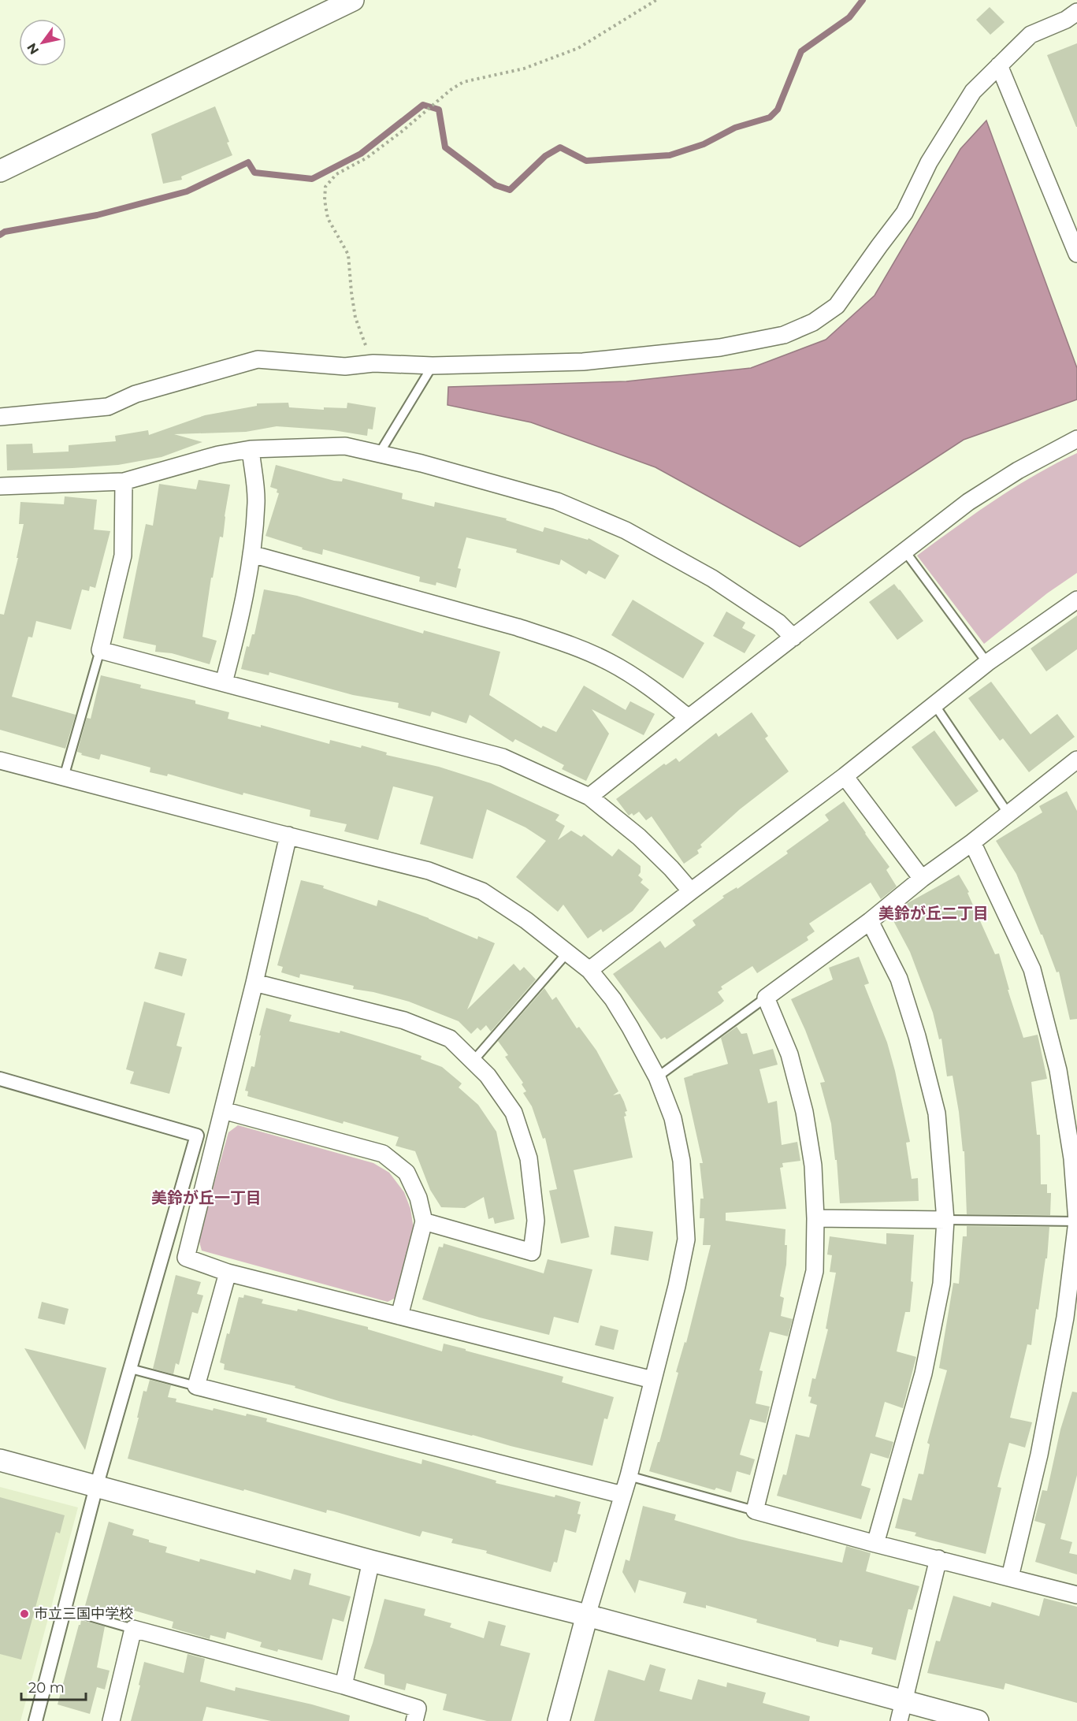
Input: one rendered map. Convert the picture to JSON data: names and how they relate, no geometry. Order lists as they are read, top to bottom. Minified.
{"districts":["美鈴が丘二丁目","美鈴が丘一丁目"],"places":["市立三国中学校"],"scale_bar":"20 m","north":"bottom left"}
